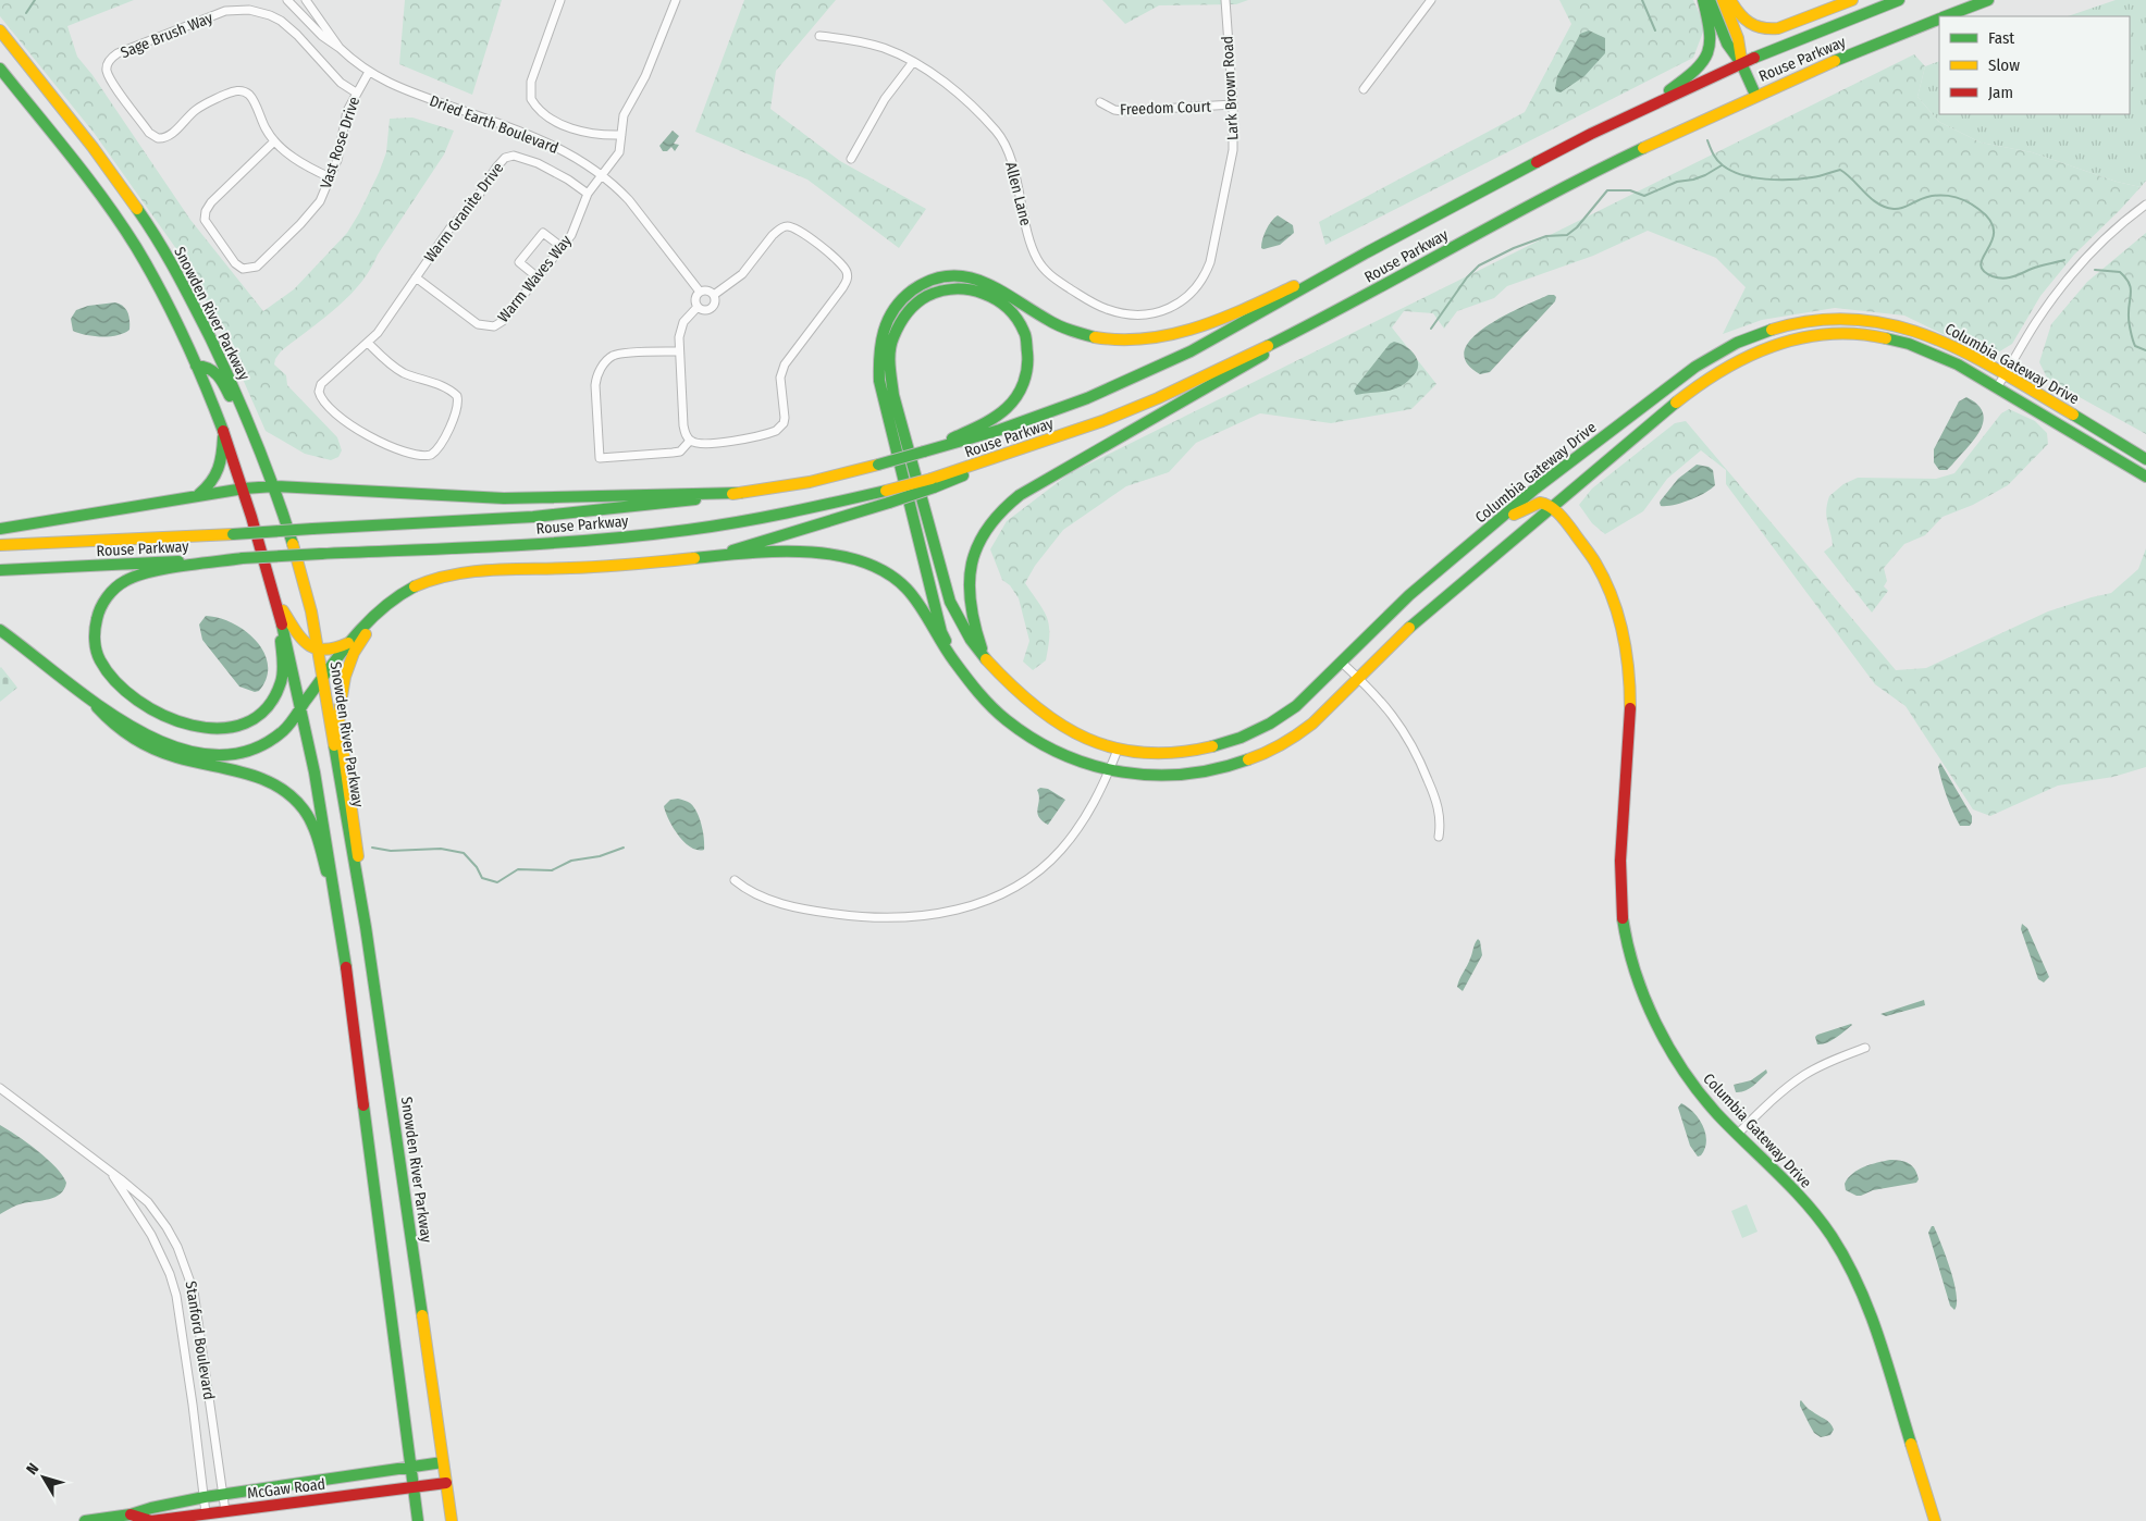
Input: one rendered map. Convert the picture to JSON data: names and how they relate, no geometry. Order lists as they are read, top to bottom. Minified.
{"streets":{"main road":["Rouse Parkway","Snowden River Parkway","Columbia Gateway Drive","McGaw Road"],"street":["Sage Brush Way","Lark Brown Road","Freedom Court","Dried Earth Boulevard","Vast Rose Drive","Allen Lane","Warm Granite Drive","Warm Waves Way","Stanford Boulevard"]},"crossings":[["Sage Brush Way","Vast Rose Drive"],["Rouse Parkway","Columbia Gateway Drive"],["Lark Brown Road","Freedom Court"],["Lark Brown Road","Allen Lane"],["Dried Earth Boulevard","Vast Rose Drive"],["Dried Earth Boulevard","Warm Waves Way"],["Warm Granite Drive","Warm Waves Way"],["Snowden River Parkway","McGaw Road"],["Stanford Boulevard","McGaw Road"]],"legend":["Fast","Slow","Jam"],"north":"top left"}
